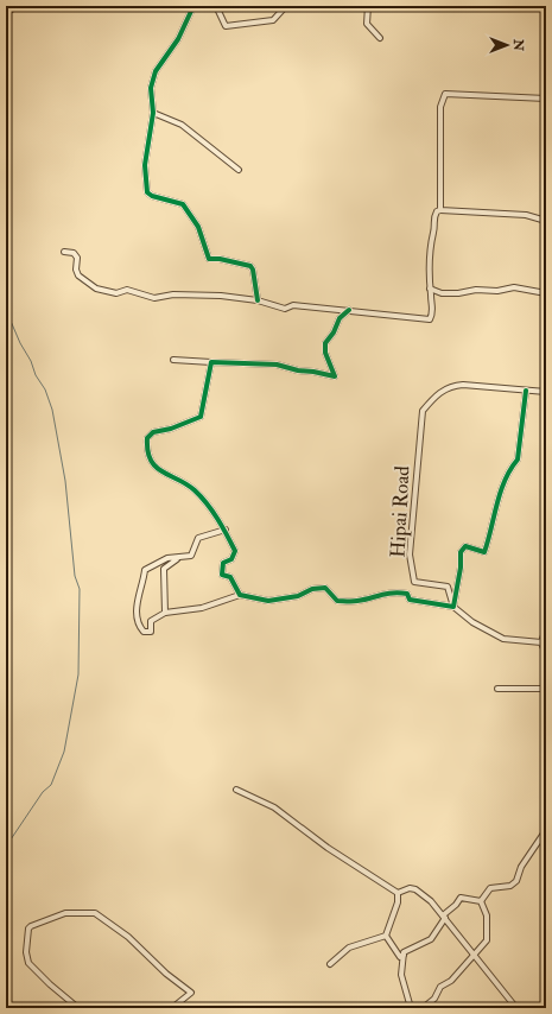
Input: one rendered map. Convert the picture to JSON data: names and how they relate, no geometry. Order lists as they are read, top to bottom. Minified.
{"streets":{"street":["Hipai Road"]},"north":"right"}
